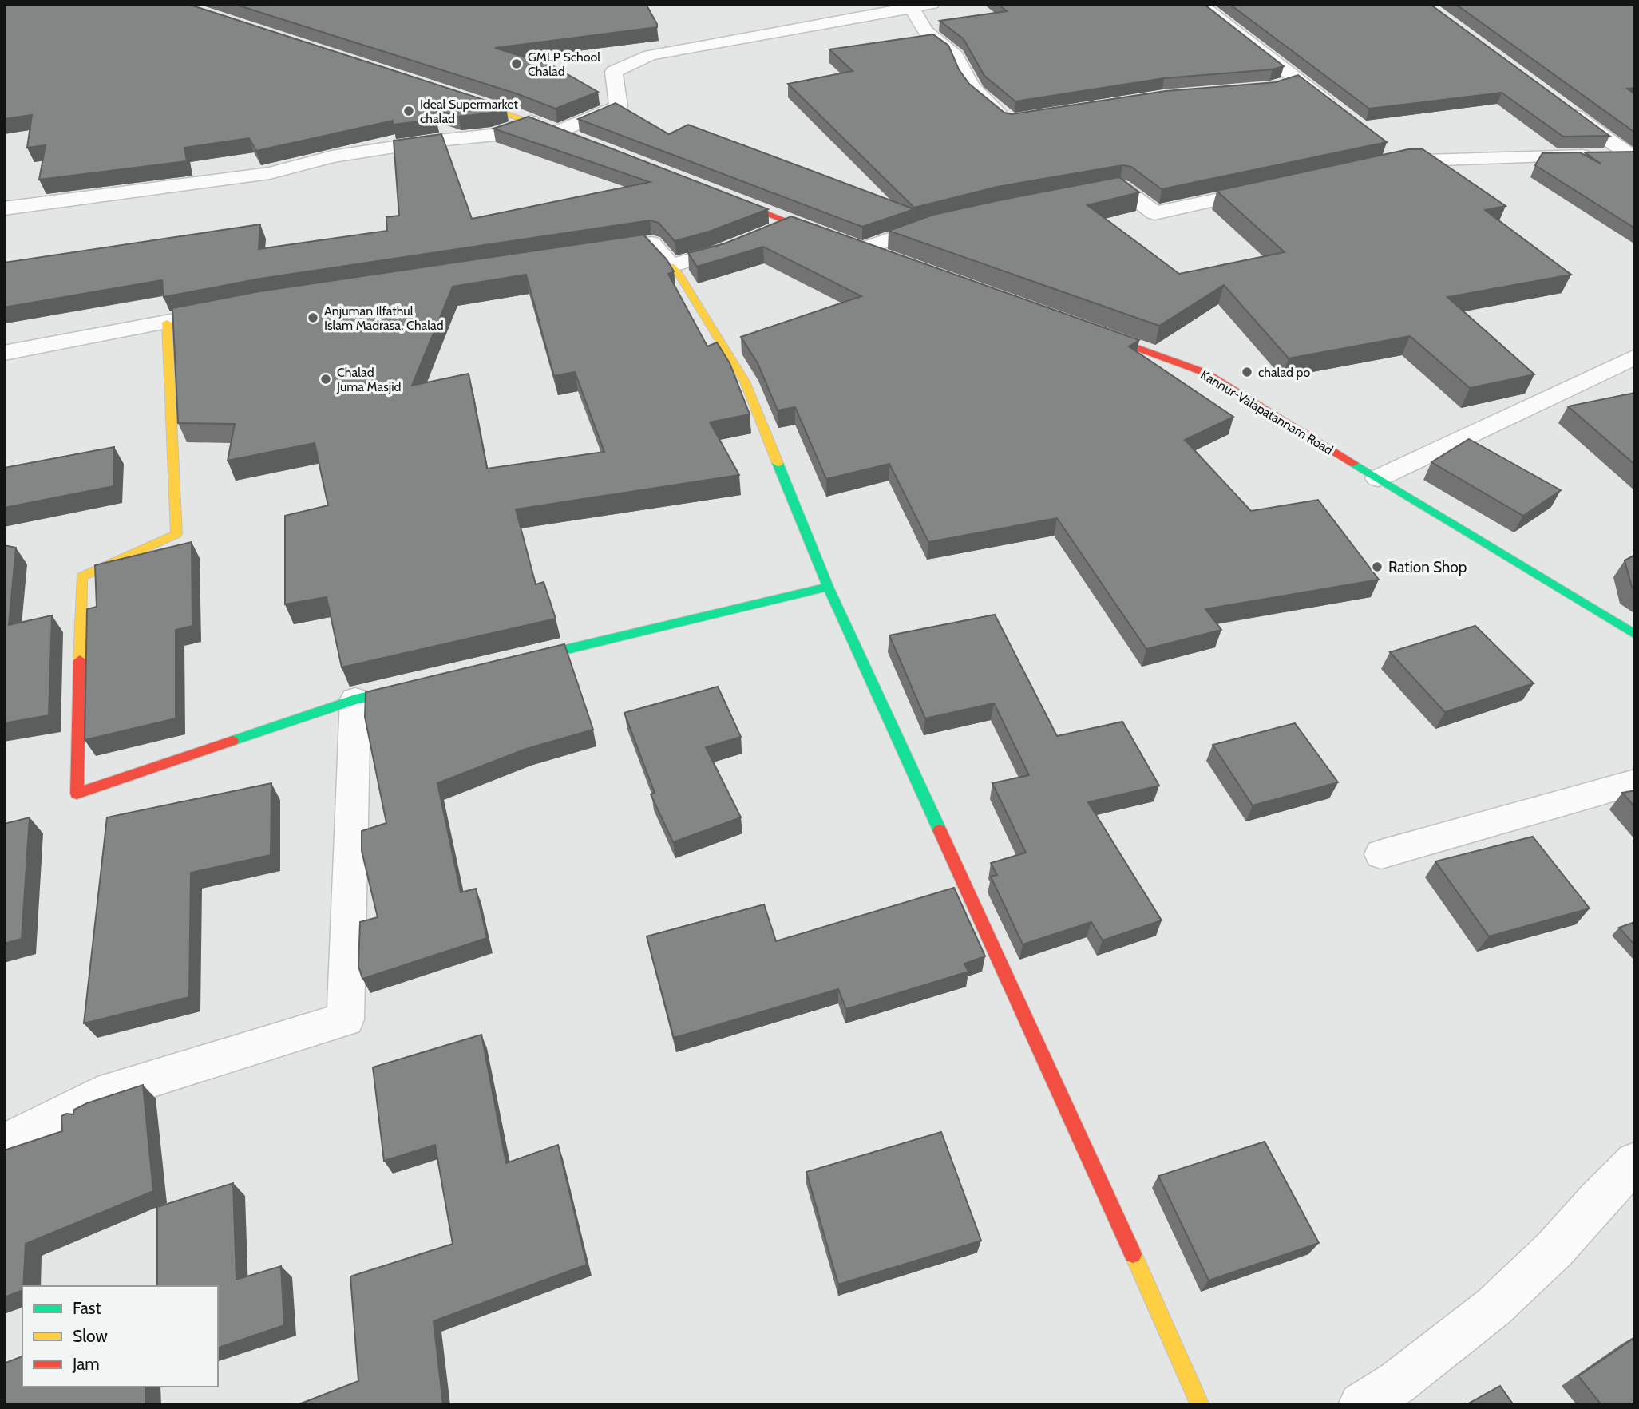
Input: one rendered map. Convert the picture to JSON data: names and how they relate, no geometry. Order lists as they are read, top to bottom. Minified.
{"streets":{"street":["Kannur-Valapatannam Road"]},"places":["GMLP School Chalad","Ideal Supermarket chalad","Anjuman Ilfathul Islam Madrasa, Chalad","chalad po","Chalad Juma Masjid","Ration Shop"],"legend":["Fast","Slow","Jam"]}
